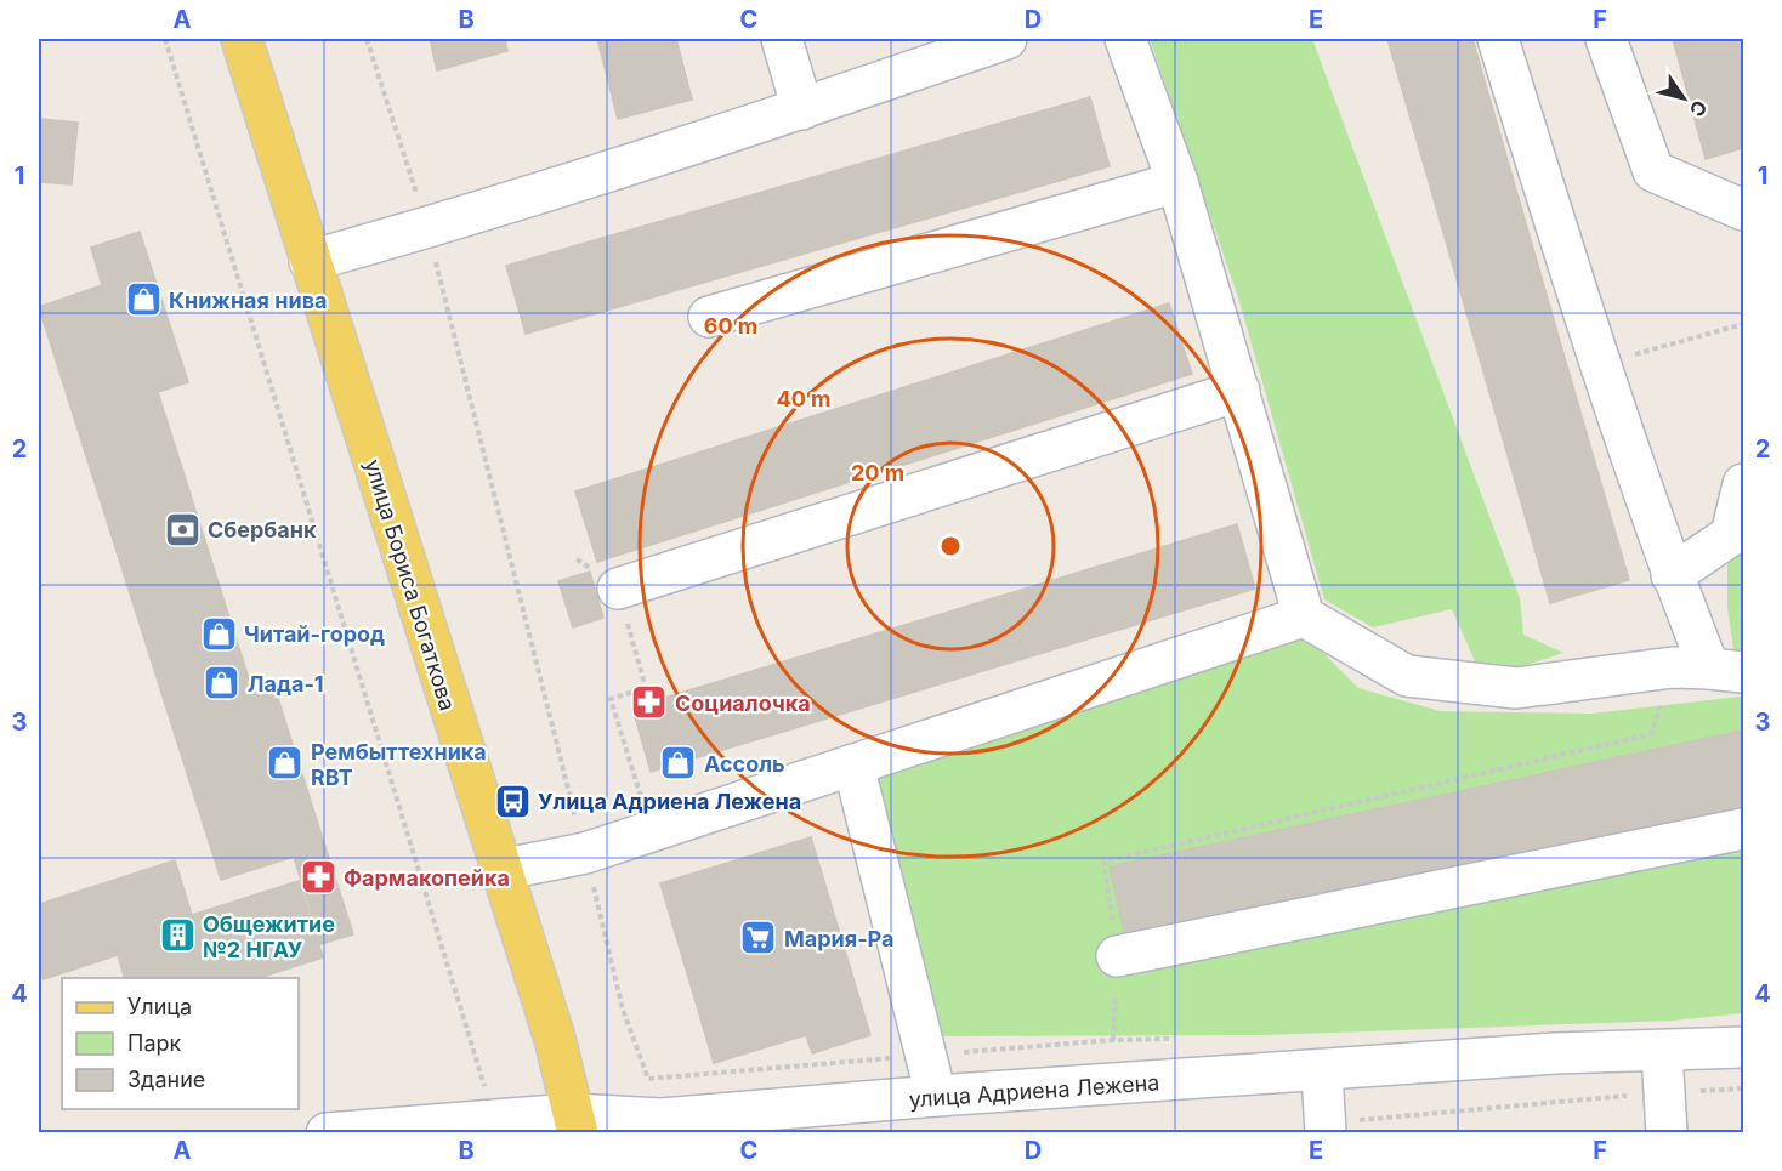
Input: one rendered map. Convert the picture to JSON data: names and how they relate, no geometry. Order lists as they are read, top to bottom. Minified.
{"streets":{"main road":["улица Бориса Богаткова"],"street":["улица Адриена Лежена"]},"crossings":[["улица Бориса Богаткова","улица Адриена Лежена"]],"places":{"shop":["Книжная нива","Читай-город","Лада-1","Рембыттехника RBT","Ассоль"],"bank":["Сбербанк"],"pharmacy":["Социалочка","Фармакопейка"],"bus stop":["Улица Адриена Лежена"],"building":["Общежитие №2 НГАУ"],"supermarket":["Мария-Ра"]},"legend":["Улица","Парк","Здание"],"north":"bottom right","grid":{"columns":["A","B","C","D","E","F"],"rows":["1","2","3","4"]},"rings":["60 m","40 m","20 m"]}
